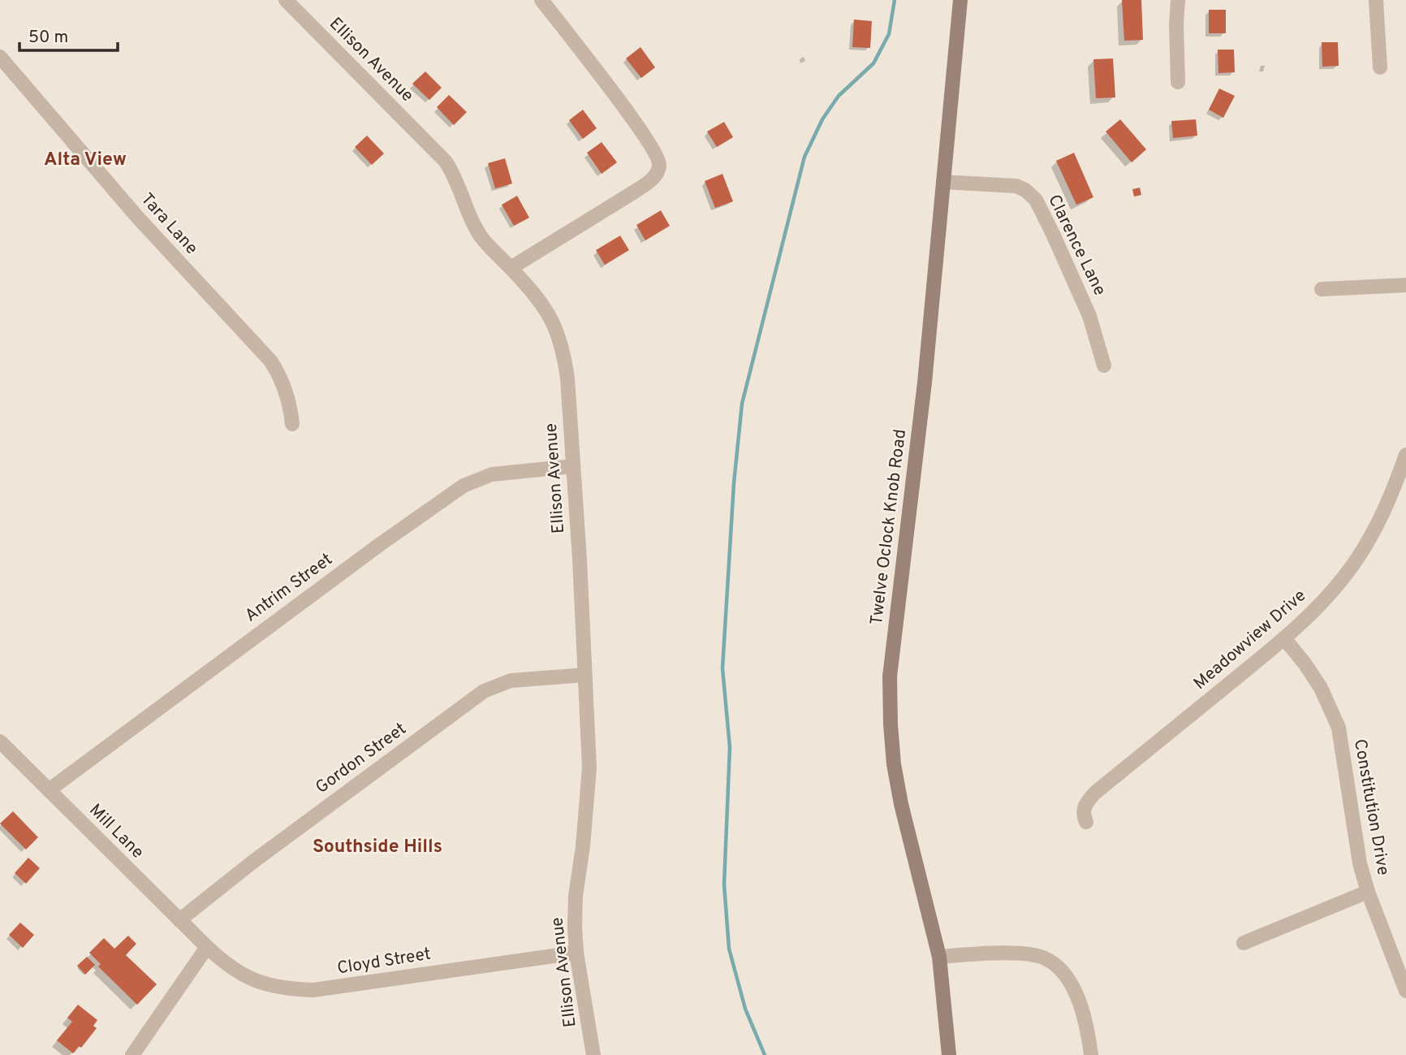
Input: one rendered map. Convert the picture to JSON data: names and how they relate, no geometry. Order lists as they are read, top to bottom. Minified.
{"streets":{"street":["Ellison Avenue","Tara Lane","Clarence Lane","Twelve Oclock Knob Road","Antrim Street","Meadowview Drive","Gordon Street","Constitution Drive","Mill Lane","Cloyd Street"]},"crossings":[["Ellison Avenue","Antrim Street"],["Ellison Avenue","Gordon Street"],["Ellison Avenue","Cloyd Street"],["Clarence Lane","Twelve Oclock Knob Road"],["Antrim Street","Mill Lane"],["Meadowview Drive","Constitution Drive"],["Gordon Street","Mill Lane"],["Mill Lane","Cloyd Street"]],"districts":["Alta View","Southside Hills"],"scale_bar":"50 m"}
